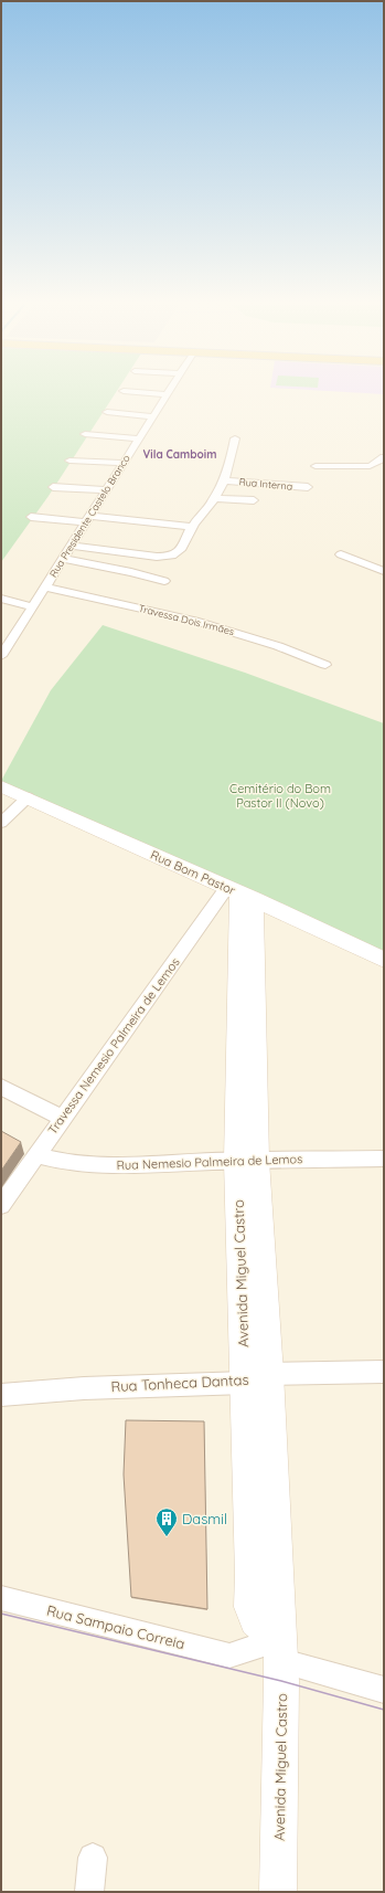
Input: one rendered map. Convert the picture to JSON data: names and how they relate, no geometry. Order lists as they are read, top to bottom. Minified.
{"streets":{"main road":["Rua Bom Pastor","Avenida Miguel Castro"],"street":["Rua Interna","Rua Presidente Castelo Branco","Travessa Dois Irmães","Travessa Nemesio Palmeira de Lemos","Rua Nemesio Palmeira de Lemos","Rua Tonheca Dantas","Rua Sampaio Correia"]},"crossings":[["Rua Presidente Castelo Branco","Travessa Dois Irmães"],["Rua Bom Pastor","Travessa Nemesio Palmeira de Lemos"],["Rua Bom Pastor","Avenida Miguel Castro"],["Travessa Nemesio Palmeira de Lemos","Rua Nemesio Palmeira de Lemos"],["Travessa Nemesio Palmeira de Lemos","Avenida Miguel Castro"],["Rua Nemesio Palmeira de Lemos","Avenida Miguel Castro"],["Avenida Miguel Castro","Rua Tonheca Dantas"]],"districts":["Vila Camboim"],"parks":["Cemitério do Bom Pastor II (Novo)"],"places":{"building":["Dasmil"]}}
